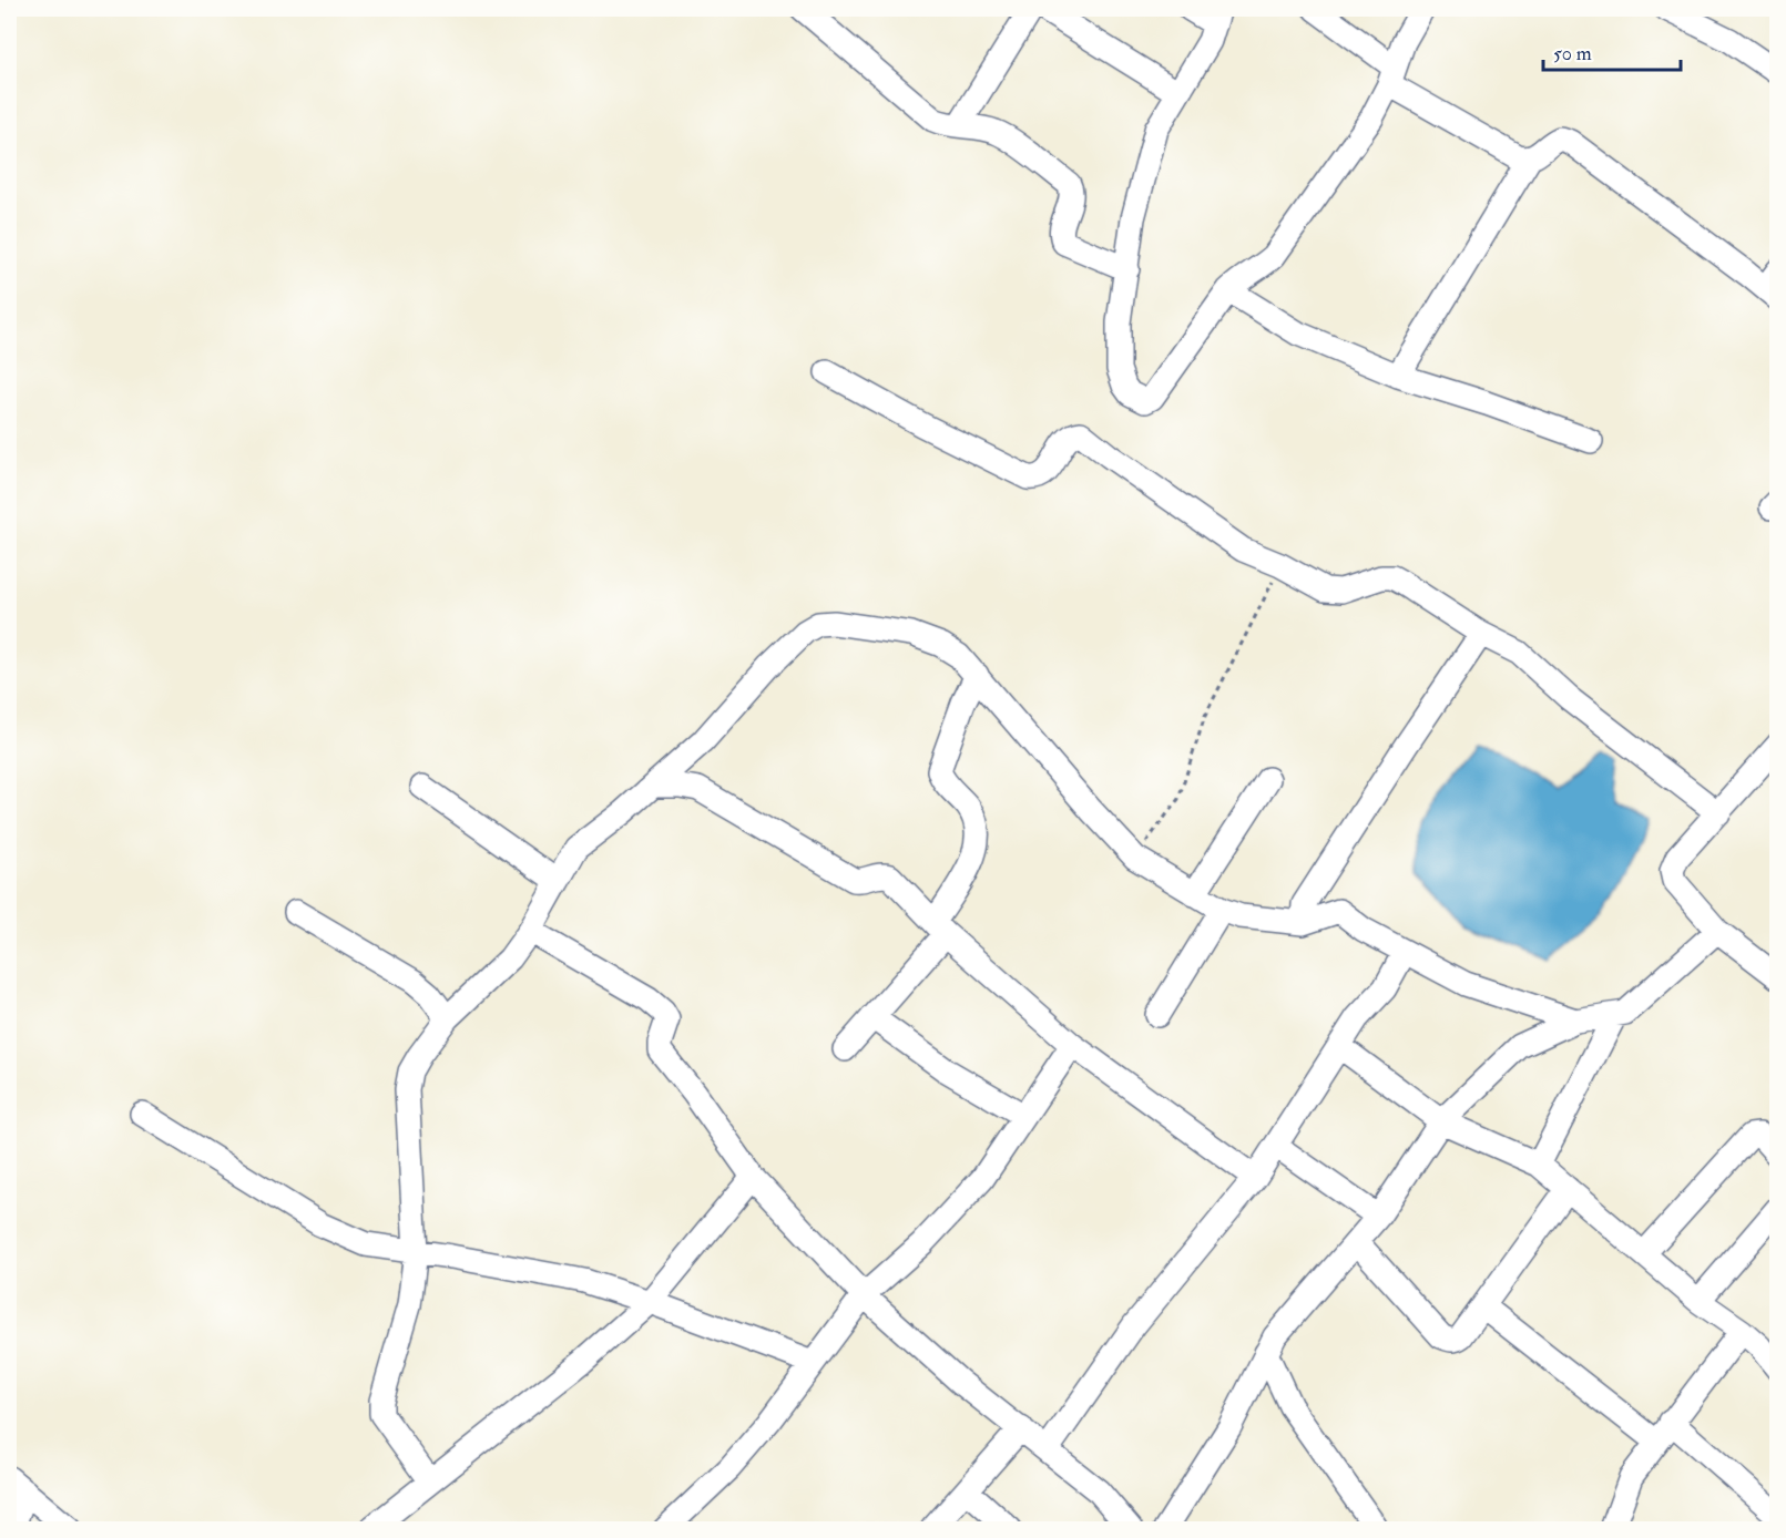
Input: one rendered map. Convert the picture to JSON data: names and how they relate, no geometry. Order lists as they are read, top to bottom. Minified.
{"scale_bar":"50 m"}
